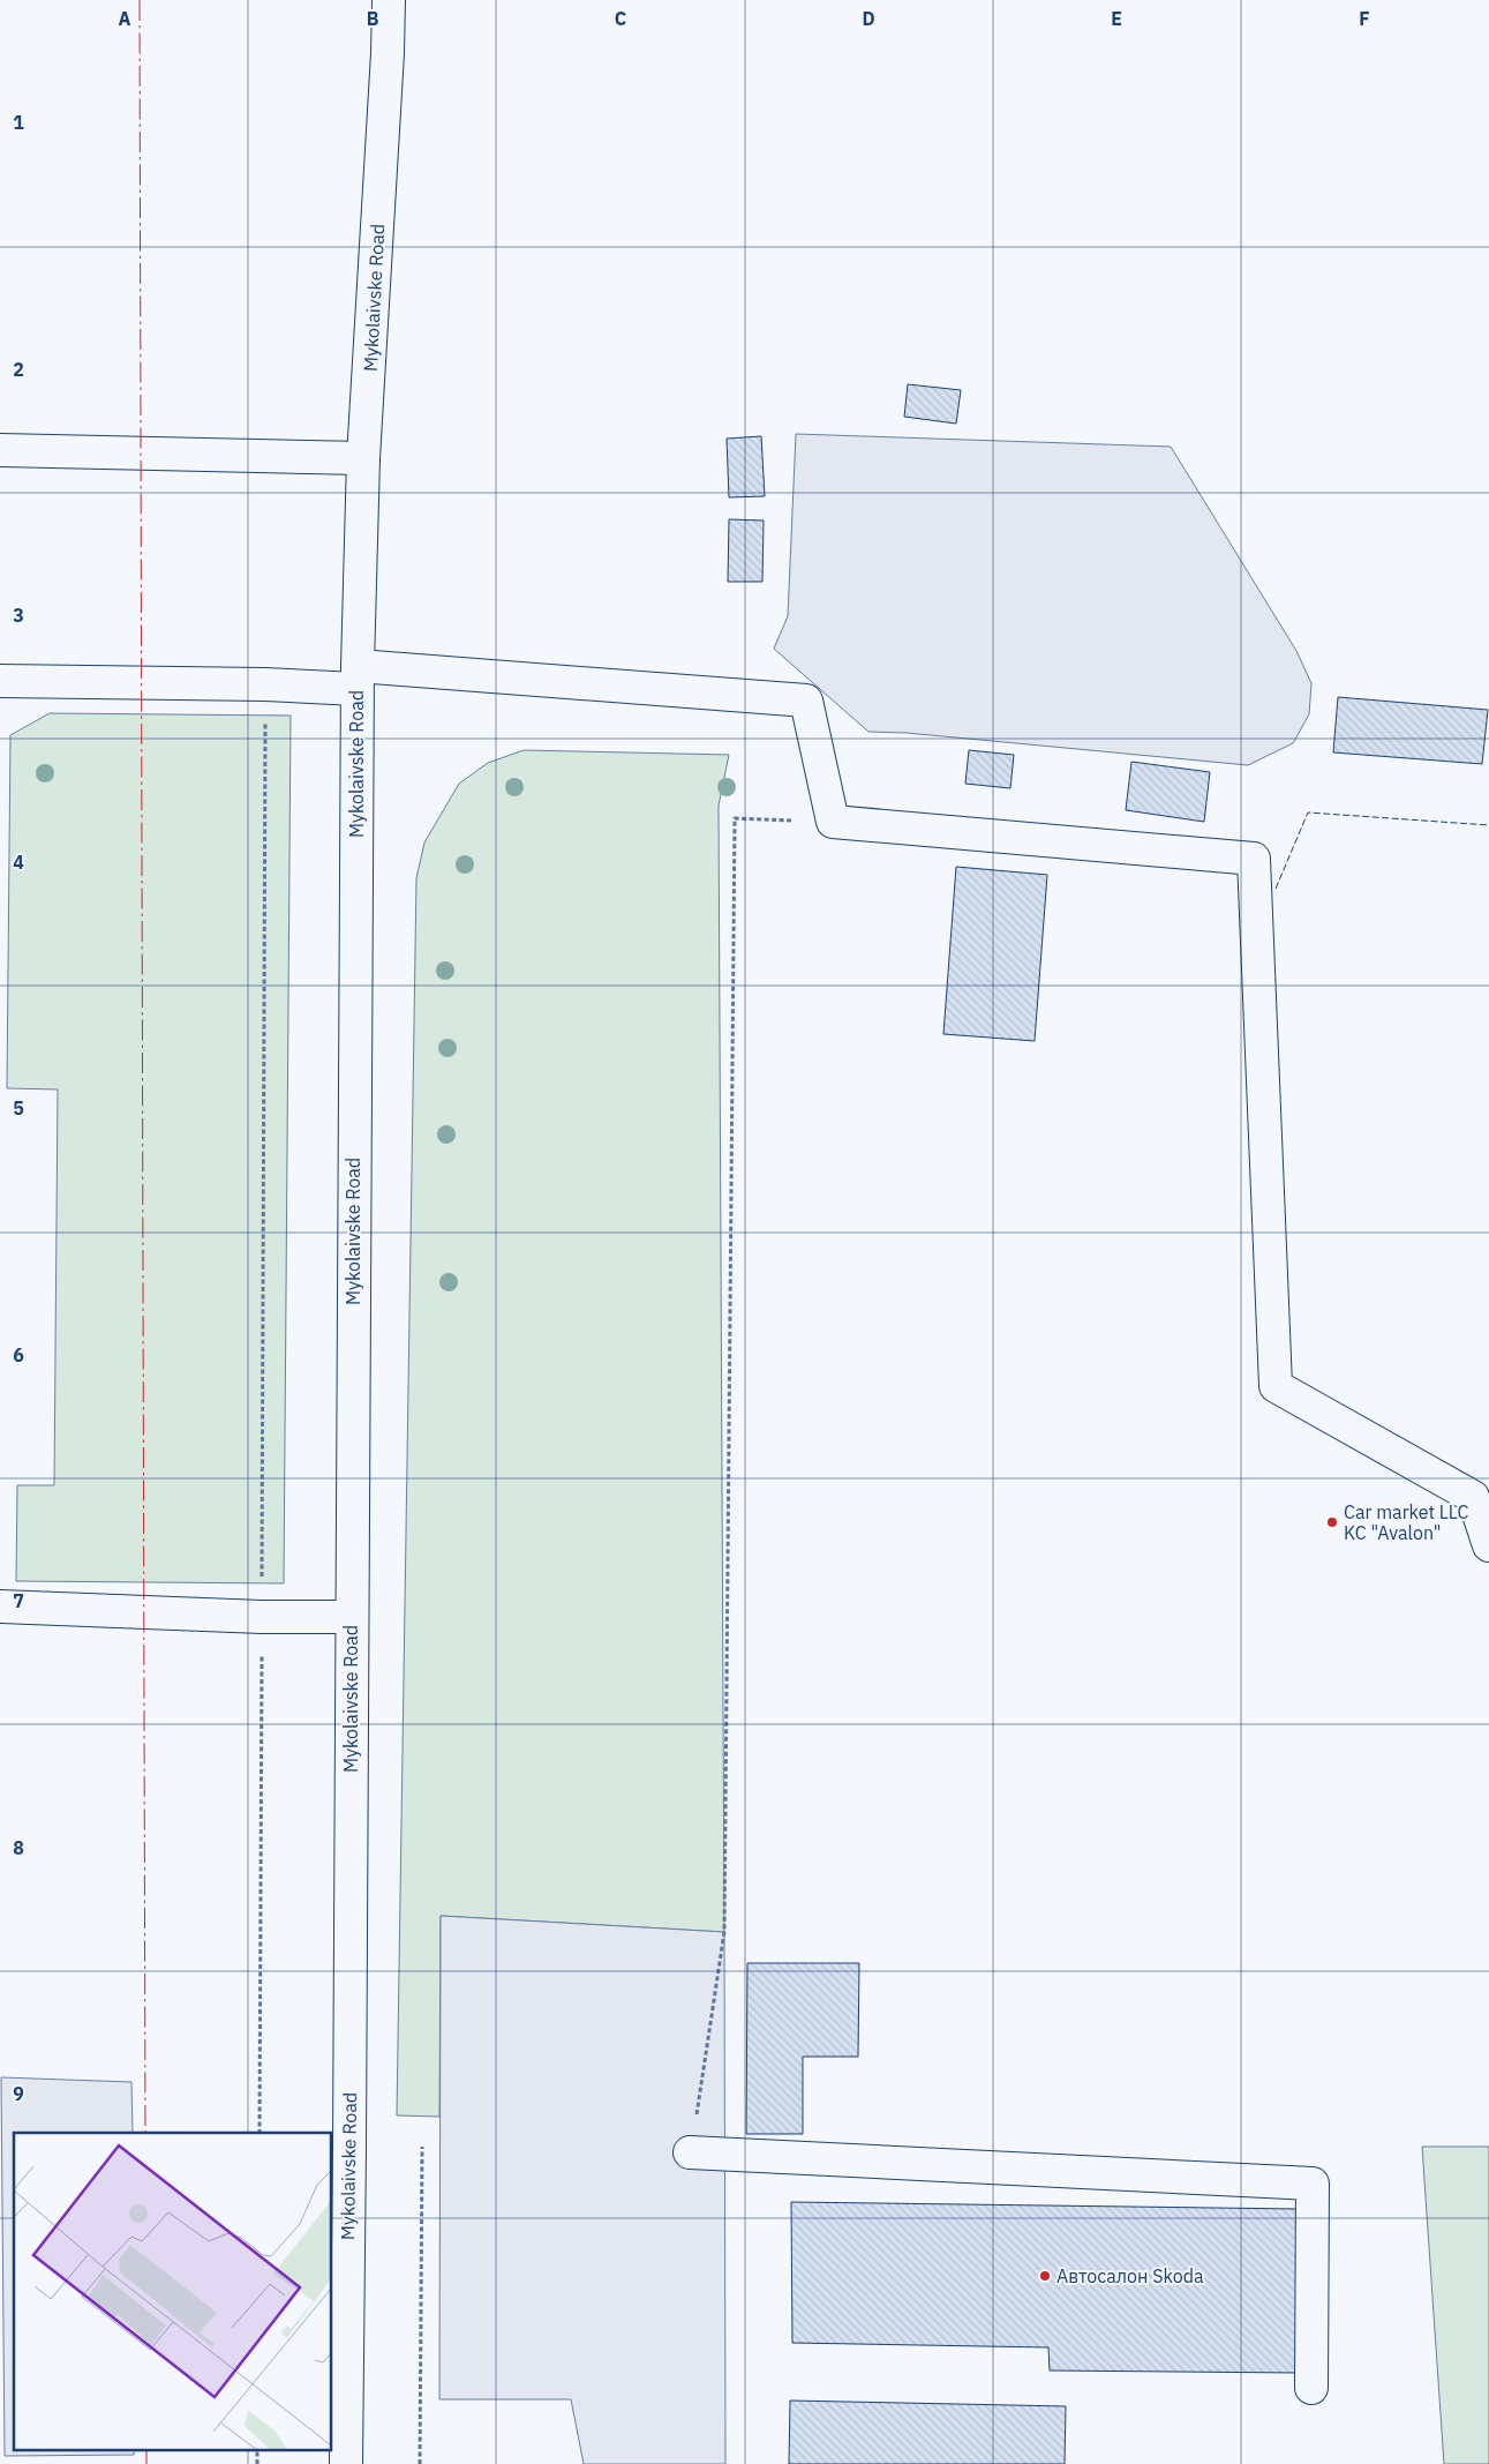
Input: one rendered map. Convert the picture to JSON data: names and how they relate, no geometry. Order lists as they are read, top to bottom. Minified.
{"streets":{"main road":["Mykolaivske Road"]},"places":["Car market LLC KC \"Avalon\"","Автосалон Skoda"],"grid":{"columns":["A","B","C","D","E","F"],"rows":["1","2","3","4","5","6","7","8","9"]}}
